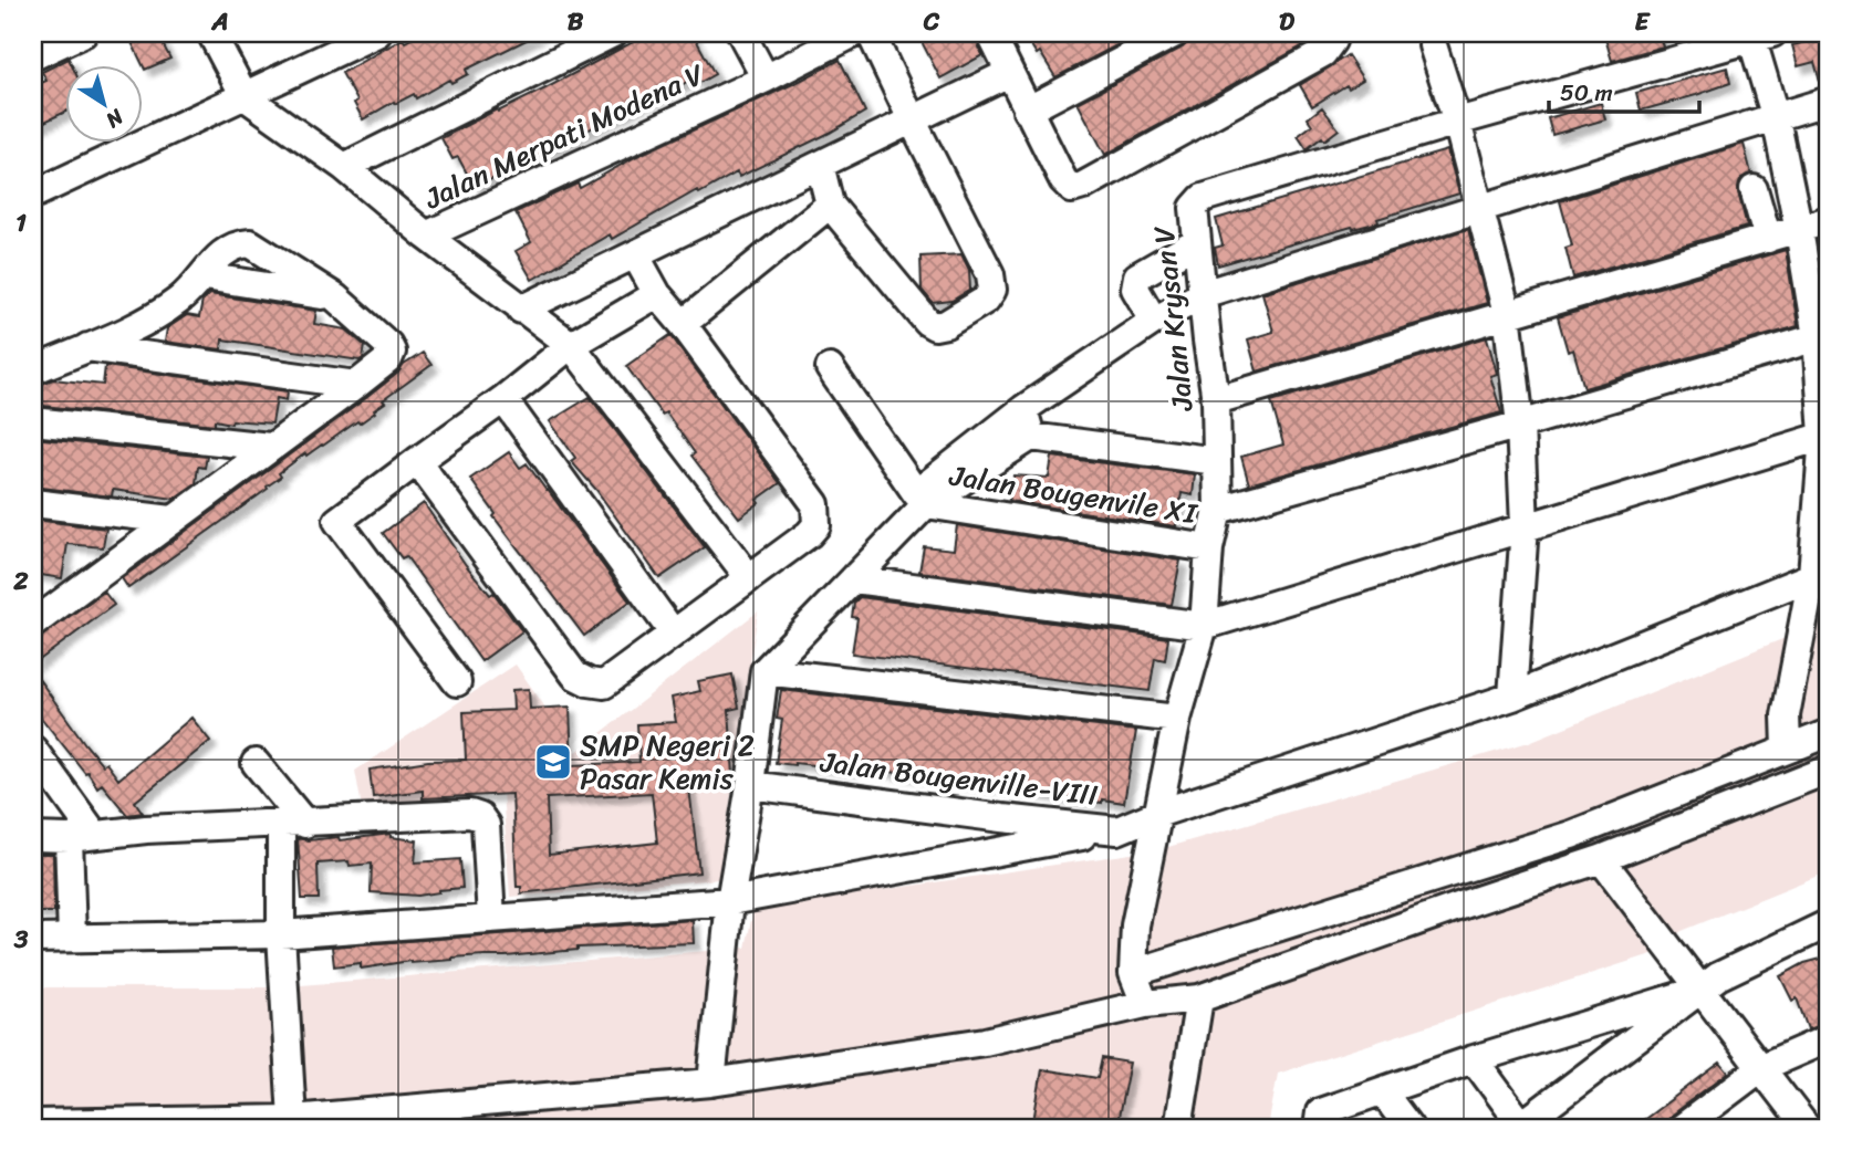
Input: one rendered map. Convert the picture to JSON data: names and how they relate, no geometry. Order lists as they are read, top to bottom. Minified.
{"streets":{"street":["Jalan Merpati Modena V","Jalan Krysan V","Jalan Bougenvile XI","Jalan Bougenville-VIII"]},"crossings":[["Jalan Krysan V","Jalan Bougenvile XI"],["Jalan Krysan V","Jalan Bougenville-VIII"]],"places":{"school or university":["SMP Negeri 2 Pasar Kemis"]},"scale_bar":"50 m","north":"bottom right","grid":{"columns":["A","B","C","D","E"],"rows":["1","2","3"]}}
